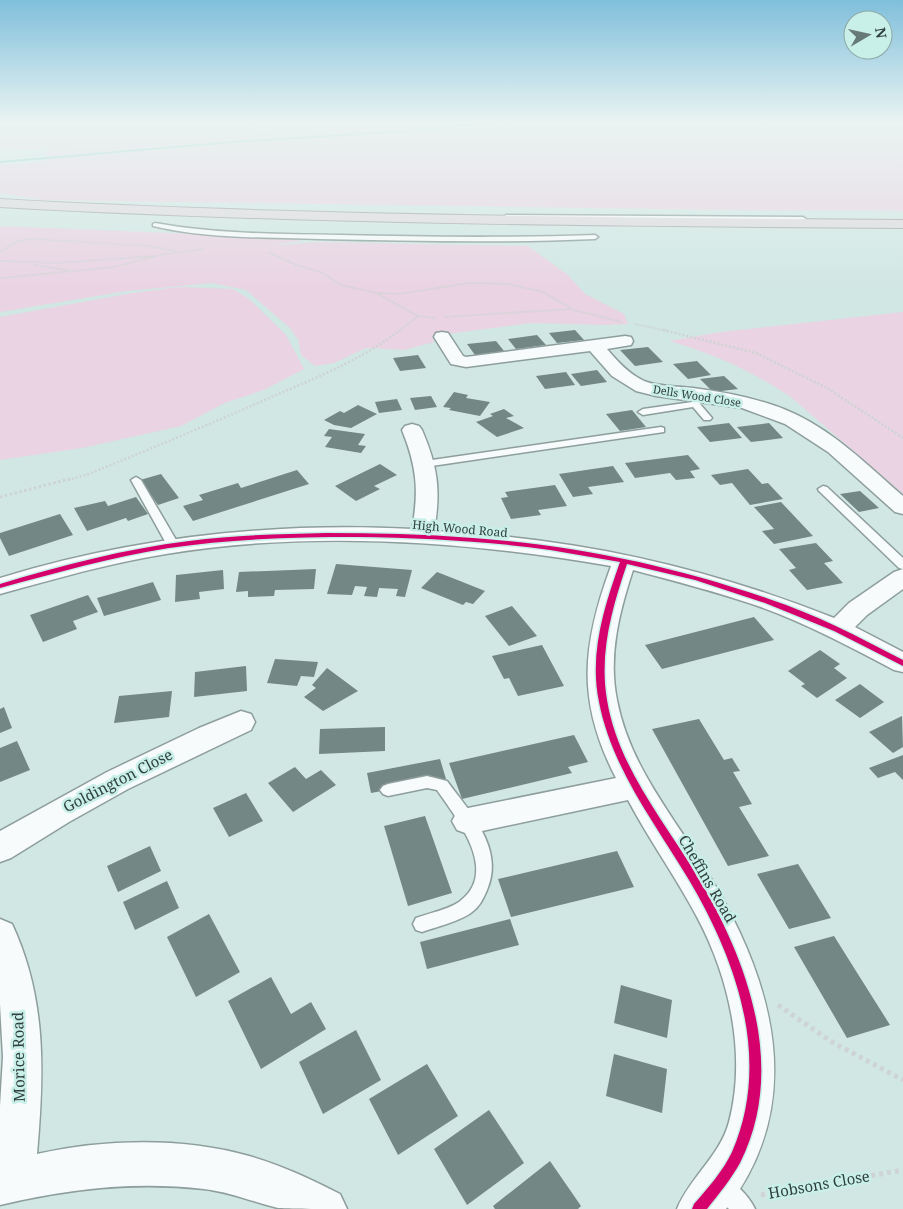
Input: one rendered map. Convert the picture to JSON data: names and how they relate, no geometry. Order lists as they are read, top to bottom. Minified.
{"streets":{"street":["Dells Wood Close","High Wood Road","Goldington Close","Cheffins Road","Morice Road"],"path":["Hobsons Close"]},"crossings":[["High Wood Road","Cheffins Road"],["Cheffins Road","Hobsons Close"]],"north":"right"}
